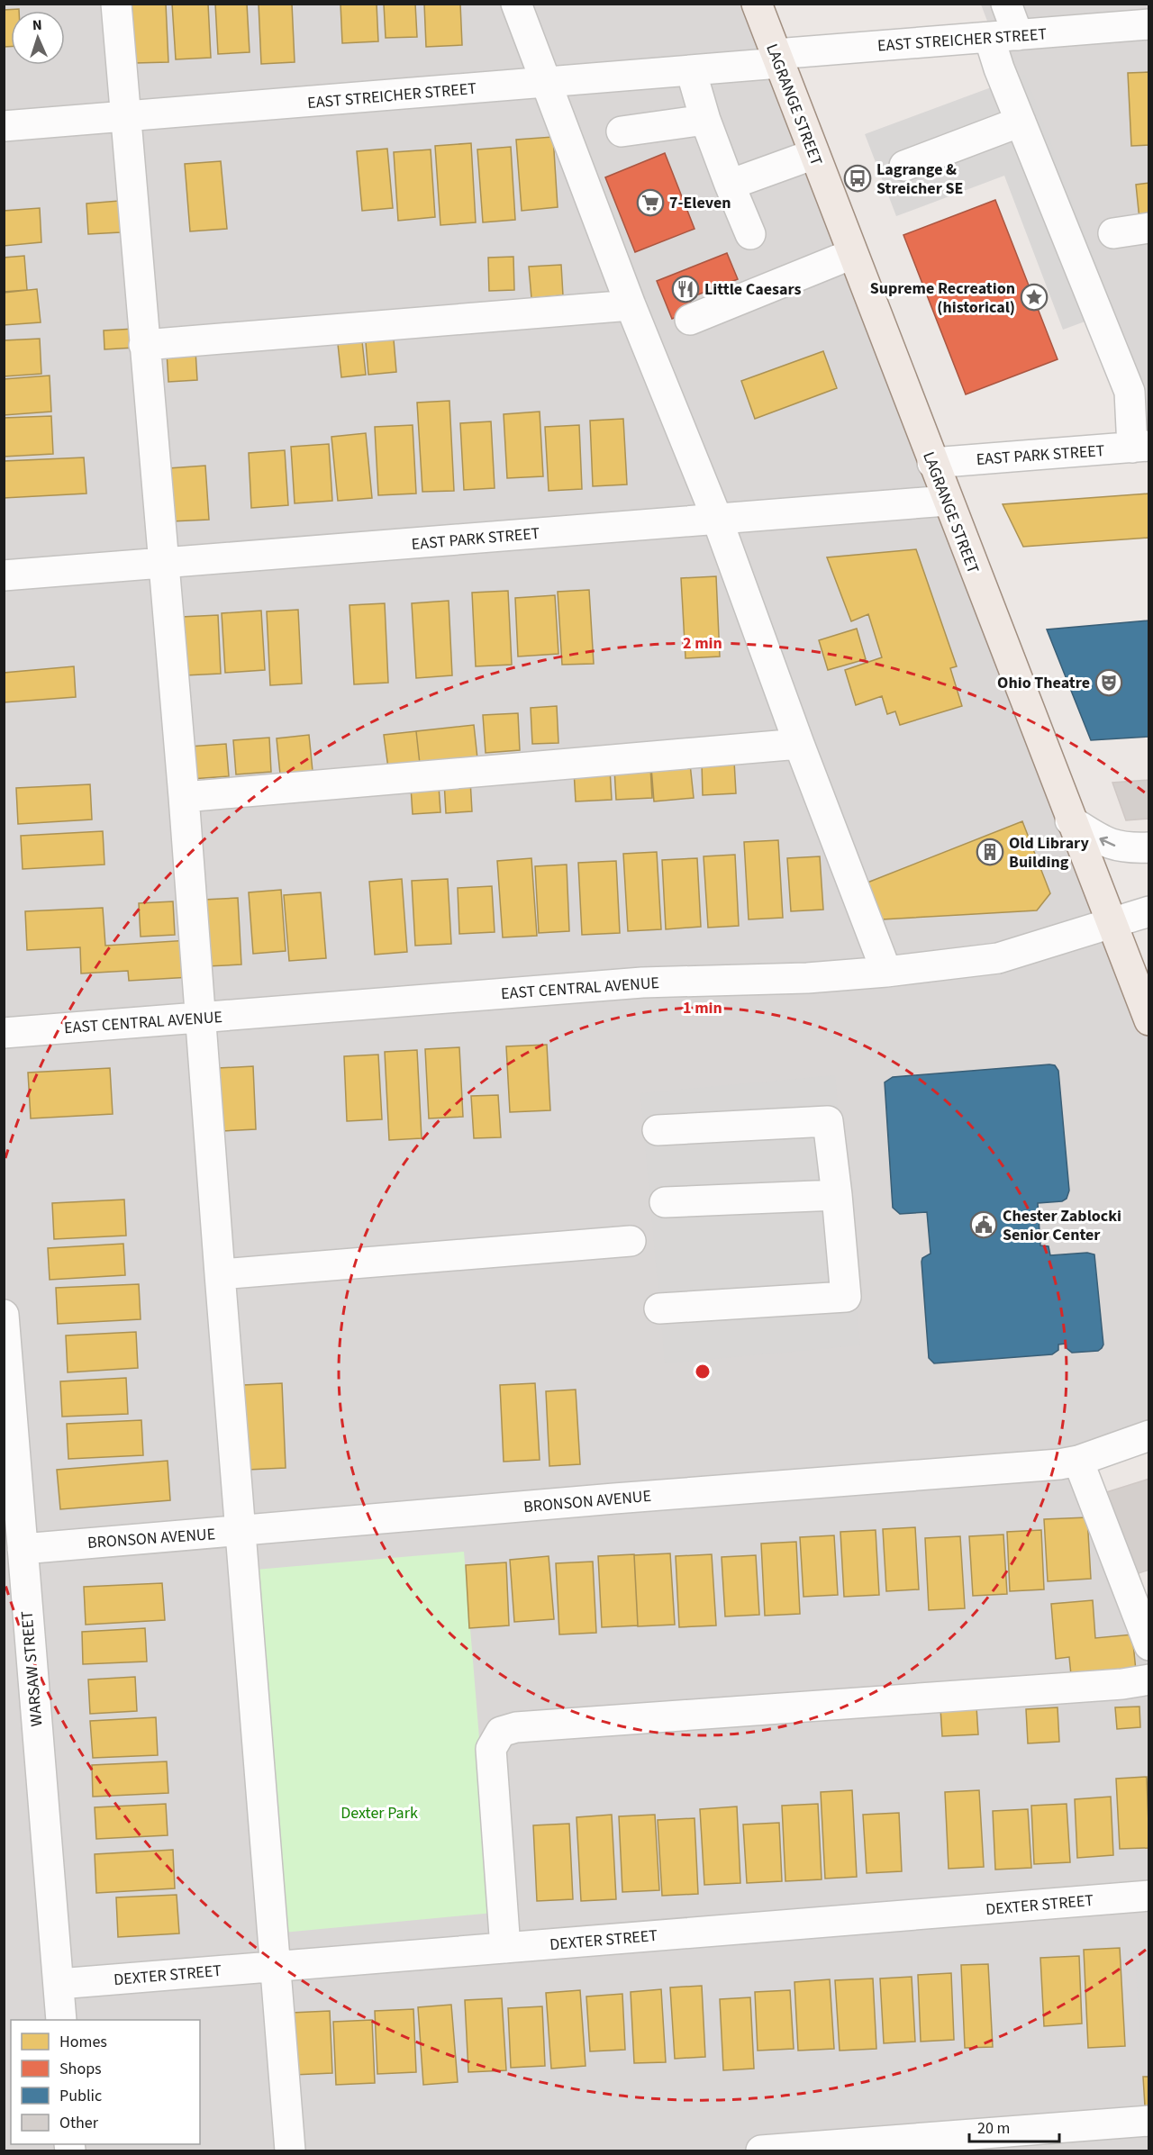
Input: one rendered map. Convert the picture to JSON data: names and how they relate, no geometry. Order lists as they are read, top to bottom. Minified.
{"streets":{"main road":["LAGRANGE STREET"],"street":["EAST STREICHER STREET","EAST PARK STREET","EAST CENTRAL AVENUE","BRONSON AVENUE","WARSAW STREET","DEXTER STREET"]},"crossings":[["EAST STREICHER STREET","LAGRANGE STREET"],["LAGRANGE STREET","EAST PARK STREET"],["LAGRANGE STREET","EAST CENTRAL AVENUE"],["BRONSON AVENUE","WARSAW STREET"],["WARSAW STREET","DEXTER STREET"]],"parks":["Dexter Park"],"places":{"bus stop":["Lagrange & Streicher SE"],"supermarket":["7-Eleven"],"restaurant":["Little Caesars"],"place":["Supreme Recreation (historical)"],"theatre":["Ohio Theatre"],"building":["Old Library Building"],"public building":["Chester Zablocki Senior Center"]},"legend":["Homes","Shops","Public","Other"],"scale_bar":"20 m","north":"top","rings":["2 min","1 min"]}
